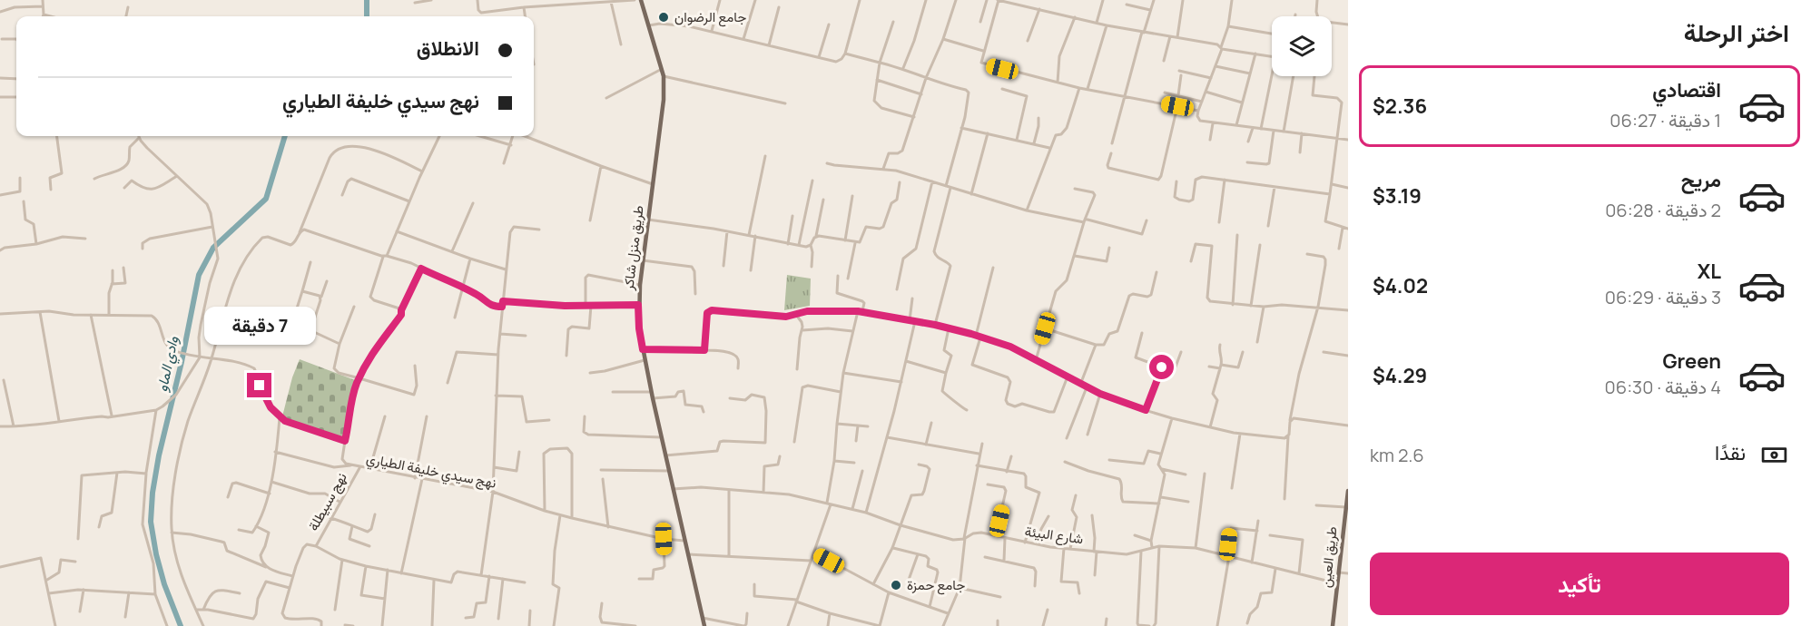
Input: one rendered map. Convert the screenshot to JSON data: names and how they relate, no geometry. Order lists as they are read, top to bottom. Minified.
{"streets":{"main road":["طريق منزل شاكر","طريق العين"],"street":["نهج سيدي خليفة الطياري","نهج سبيطلة","شارع البيئة"]},"crossings":[["طريق منزل شاكر","نهج سيدي خليفة الطياري"],["طريق منزل شاكر","شارع البيئة"],["نهج سيدي خليفة الطياري","نهج سبيطلة"],["شارع البيئة","طريق العين"]],"water":["وادي الماو"],"places":["جامع الرضوان","جامع حمزة"],"page":{"heading":"اختر الرحلة","banner":["الانطلاق","نهج سيدي خليفة الطياري"],"list":[{"name":"اقتصادي","note":"1 دقيقة · 06:27","value":"$2.36"},{"name":"مريح","note":"2 دقيقة · 06:28","value":"$3.19"},{"name":"XL","note":"3 دقيقة · 06:29","value":"$4.02"},{"name":"Green","note":"4 دقيقة · 06:30","value":"$4.29"}],"bubble":"7 دقيقة","pay":["نقدًا","2.6 km"],"buttons":"تأكيد"}}
